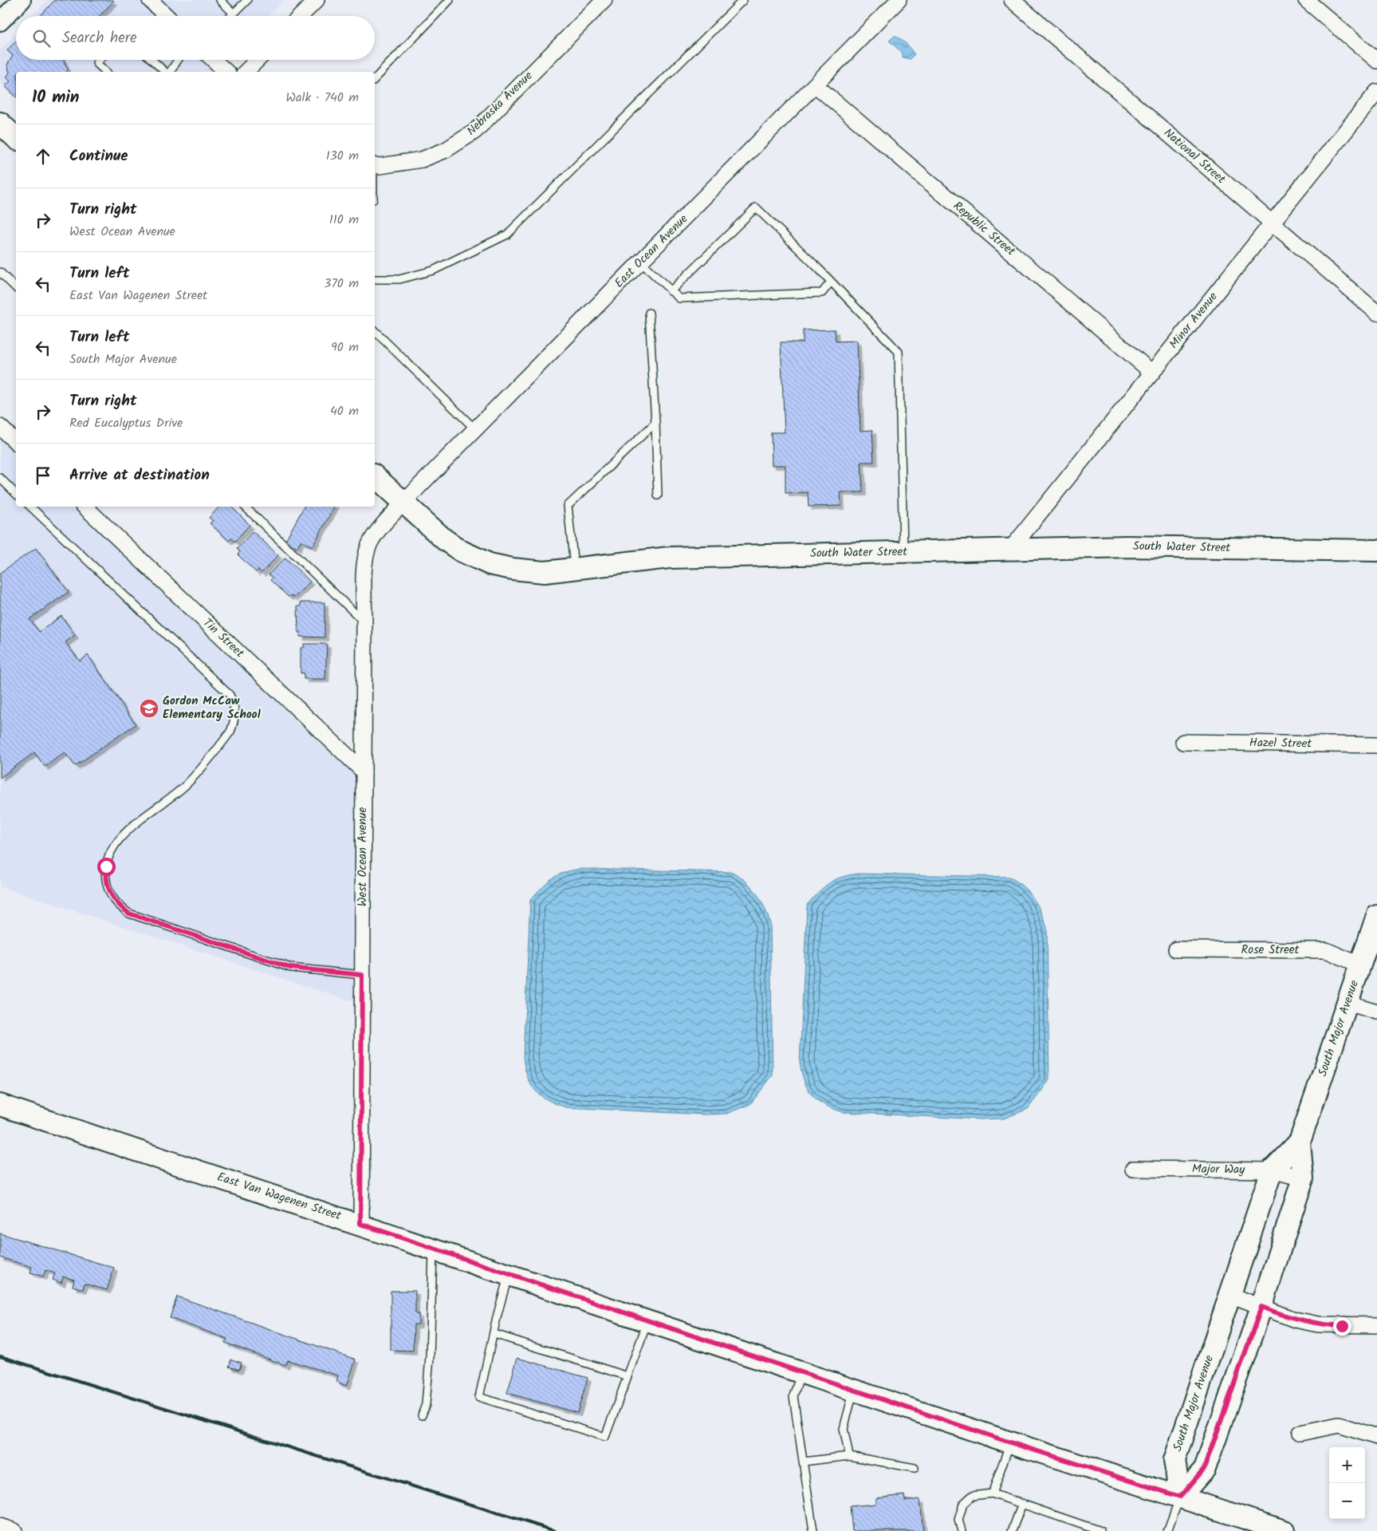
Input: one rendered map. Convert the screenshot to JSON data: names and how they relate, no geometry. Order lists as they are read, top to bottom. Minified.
{"streets":{"main road":["South Water Street","South Major Avenue","East Van Wagenen Street"],"street":["Nebraska Avenue","National Street","Republic Street","East Ocean Avenue","Minor Avenue","Tin Street","Hazel Street","West Ocean Avenue","Rose Street","Major Way"]},"crossings":[["National Street","Minor Avenue"],["Republic Street","East Ocean Avenue"],["Republic Street","Minor Avenue"],["East Ocean Avenue","South Water Street"],["East Ocean Avenue","West Ocean Avenue"],["Minor Avenue","South Water Street"],["South Water Street","West Ocean Avenue"],["Tin Street","West Ocean Avenue"],["West Ocean Avenue","East Van Wagenen Street"],["Rose Street","South Major Avenue"],["South Major Avenue","Major Way"],["South Major Avenue","East Van Wagenen Street"]],"places":{"school or university":["Gordon McCaw Elementary School"]},"page":{"search":"Search here","heading":["10 min","Walk · 740 m"],"list":[["Continue","130 m"],["Turn right","West Ocean Avenue","110 m"],["Turn left","East Van Wagenen Street","370 m"],["Turn left","South Major Avenue","90 m"],["Turn right","Red Eucalyptus Drive","40 m"],"Arrive at destination"],"map_buttons":["+","−"]}}
